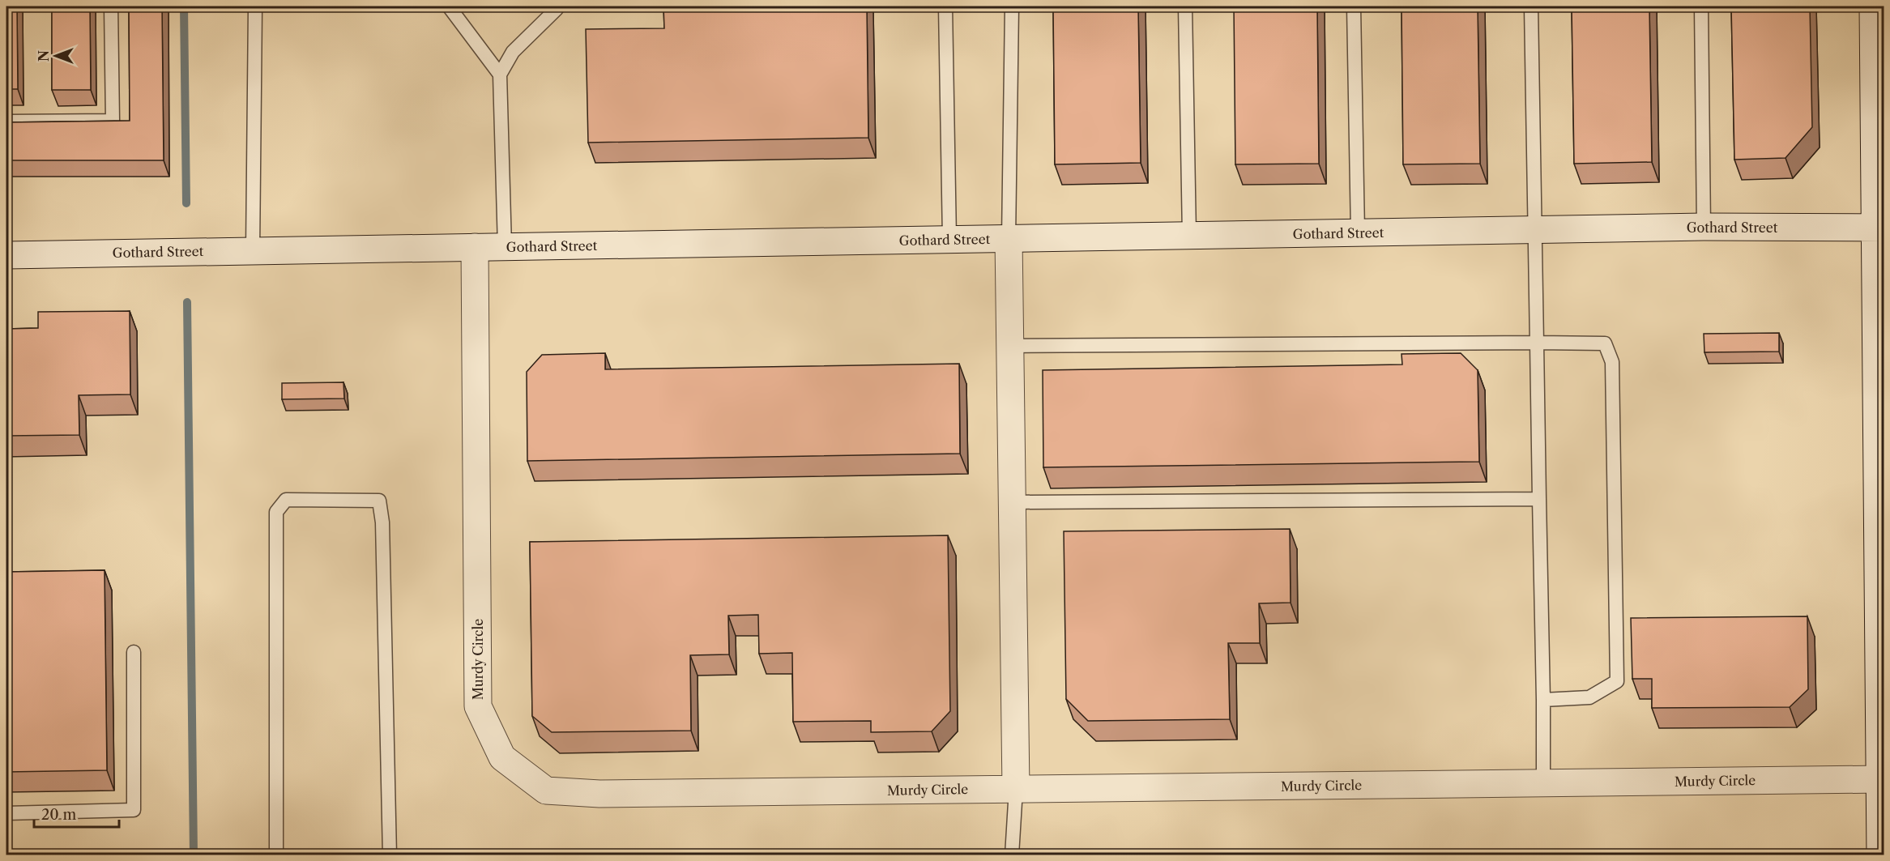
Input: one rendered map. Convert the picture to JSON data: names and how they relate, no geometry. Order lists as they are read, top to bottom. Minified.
{"streets":{"street":["Gothard Street","Murdy Circle"]},"crossings":[["Gothard Street","Murdy Circle"]],"scale_bar":"20 m","north":"left"}
